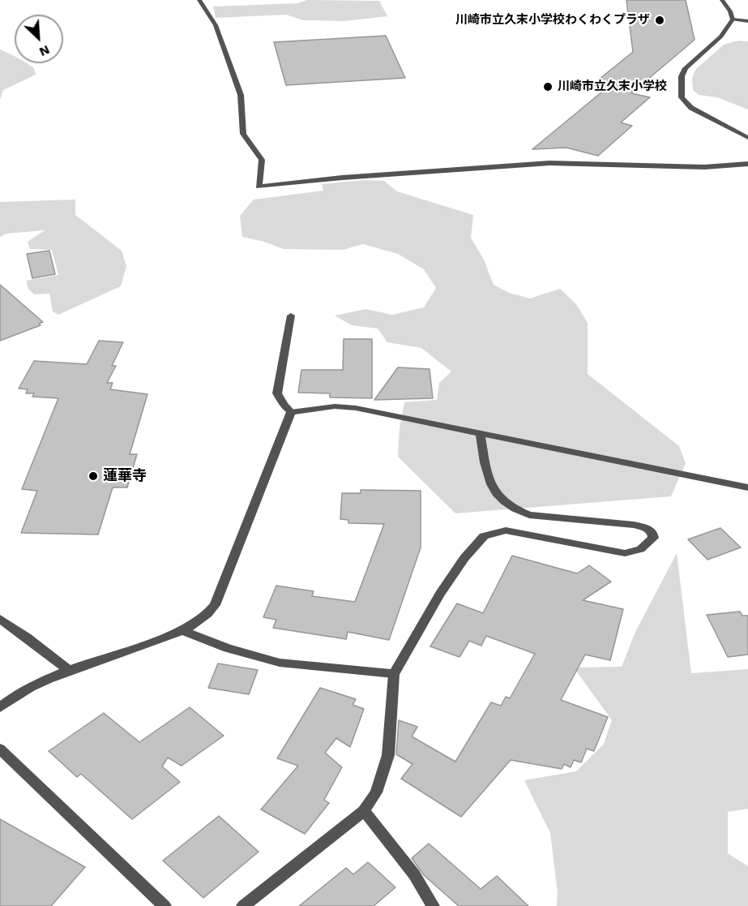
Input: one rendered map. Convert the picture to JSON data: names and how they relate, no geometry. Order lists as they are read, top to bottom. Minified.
{"places":["川崎市立久末小学校わくわくプラザ","川崎市立久末小学校","蓮華寺"],"north":"bottom right"}
